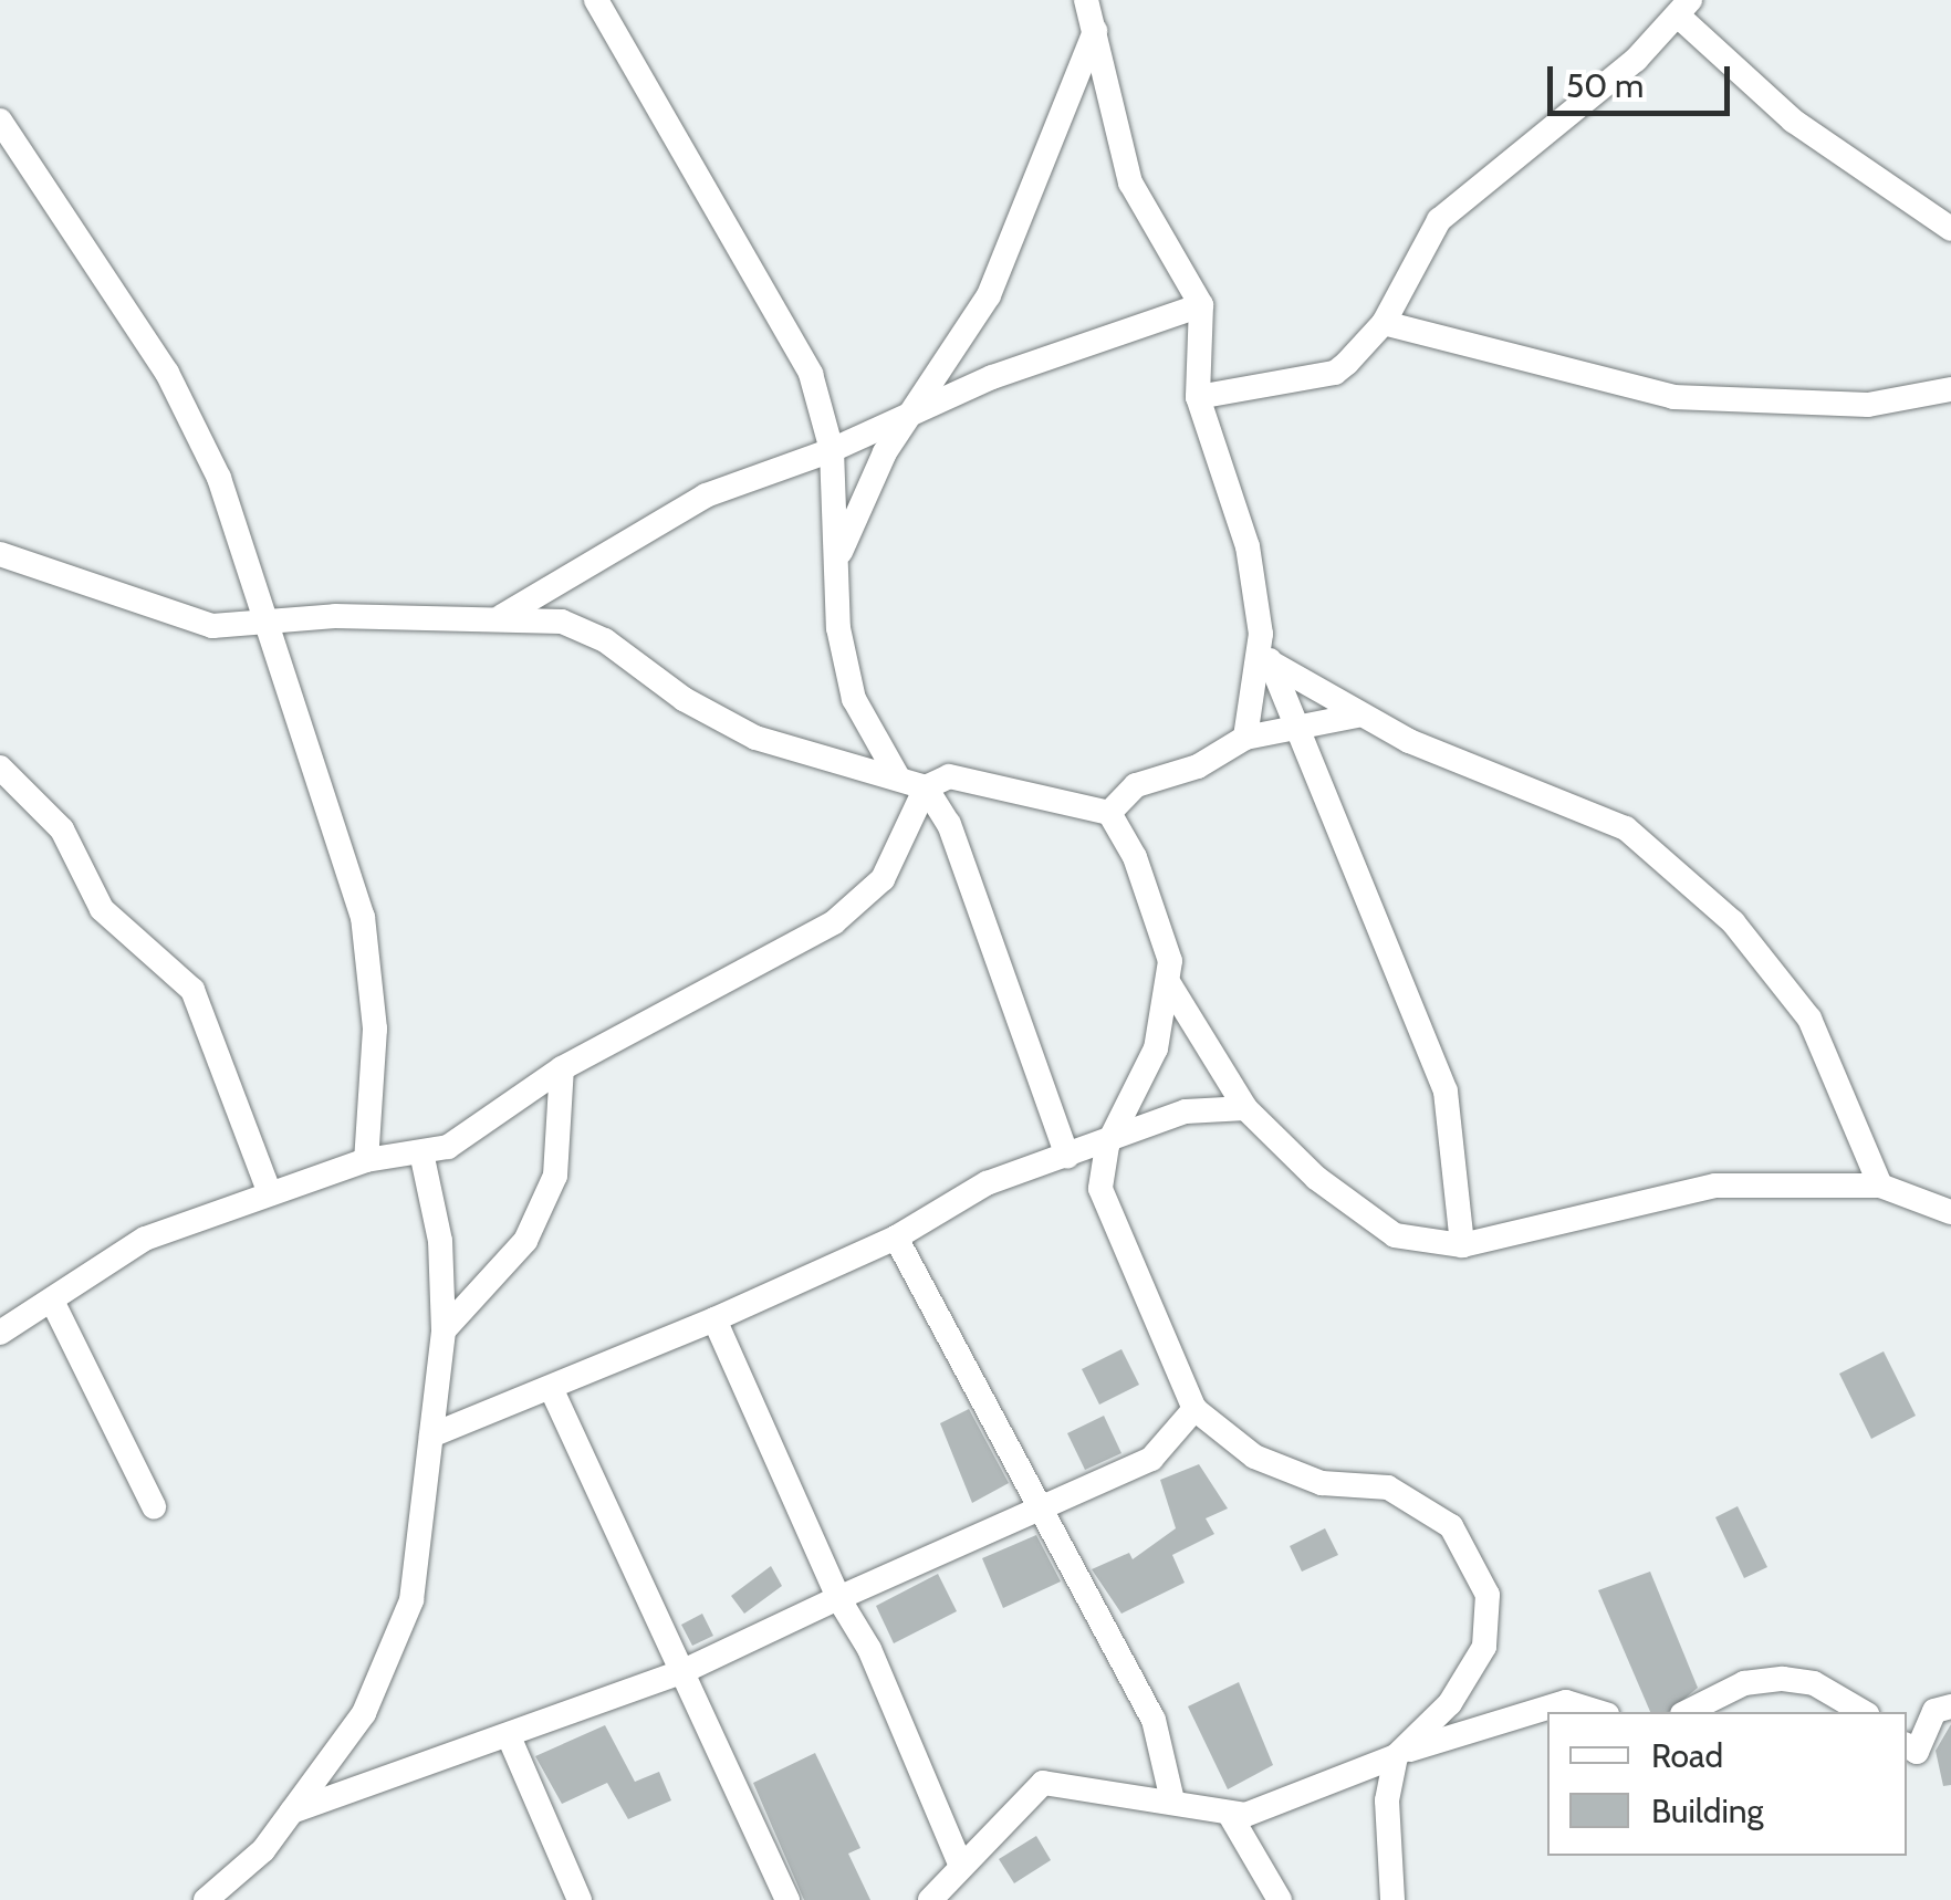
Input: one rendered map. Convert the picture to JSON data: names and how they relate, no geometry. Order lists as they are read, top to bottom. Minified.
{"legend":["Road","Building"],"scale_bar":"50 m"}
